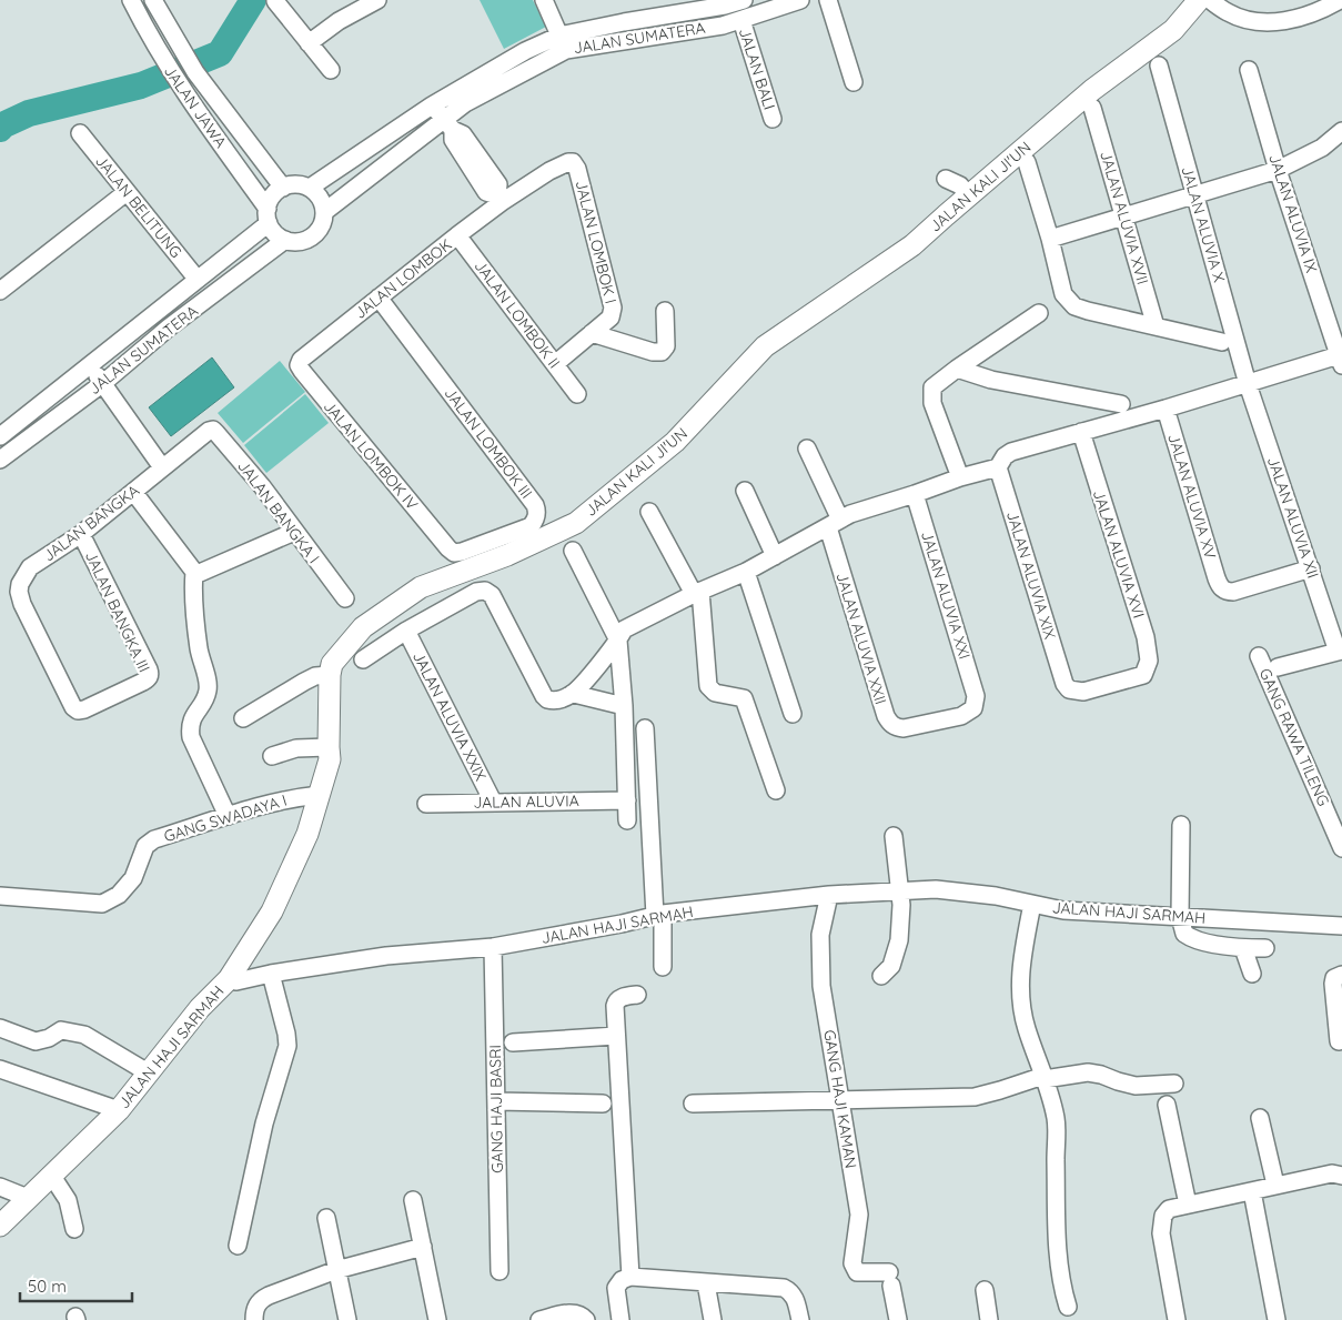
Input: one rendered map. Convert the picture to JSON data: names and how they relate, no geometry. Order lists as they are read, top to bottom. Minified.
{"streets":{"street":["JALAN SUMATERA","JALAN BALI","JALAN JAWA","JALAN KALI JI'UN","JALAN BELITUNG","JALAN ALUVIA IX","JALAN ALUVIA XVII","JALAN ALUVIA X","JALAN LOMBOK I","JALAN LOMBOK","JALAN LOMBOK II","JALAN LOMBOK III","JALAN LOMBOK IV","JALAN ALUVIA XV","JALAN BANGKA I","JALAN ALUVIA XII","JALAN BANGKA","JALAN ALUVIA XVI","JALAN ALUVIA XIX","JALAN ALUVIA XXI","JALAN BANGKA III","JALAN ALUVIA XXII","JALAN ALUVIA XXIX","GANG RAWA TILENG","JALAN ALUVIA","GANG SWADAYA I","JALAN HAJI SARMAH","GANG HAJI KAMAN","GANG HAJI BASRI"]},"crossings":[["JALAN SUMATERA","JALAN BALI"],["JALAN SUMATERA","JALAN JAWA"],["JALAN SUMATERA","JALAN BELITUNG"],["JALAN KALI JI'UN","GANG SWADAYA I"],["JALAN KALI JI'UN","JALAN HAJI SARMAH"],["JALAN ALUVIA X","JALAN ALUVIA XII"],["JALAN LOMBOK I","JALAN LOMBOK"],["JALAN LOMBOK I","JALAN LOMBOK II"],["JALAN LOMBOK","JALAN LOMBOK II"],["JALAN LOMBOK","JALAN LOMBOK III"],["JALAN LOMBOK","JALAN LOMBOK IV"],["JALAN LOMBOK III","JALAN LOMBOK IV"],["JALAN ALUVIA XV","JALAN ALUVIA XII"],["JALAN BANGKA I","JALAN BANGKA"],["JALAN BANGKA","JALAN BANGKA III"],["JALAN ALUVIA XVI","JALAN ALUVIA XIX"],["JALAN ALUVIA XXI","JALAN ALUVIA XXII"],["JALAN ALUVIA XXIX","JALAN ALUVIA"],["JALAN HAJI SARMAH","GANG HAJI KAMAN"],["JALAN HAJI SARMAH","GANG HAJI BASRI"]],"scale_bar":"50 m"}
